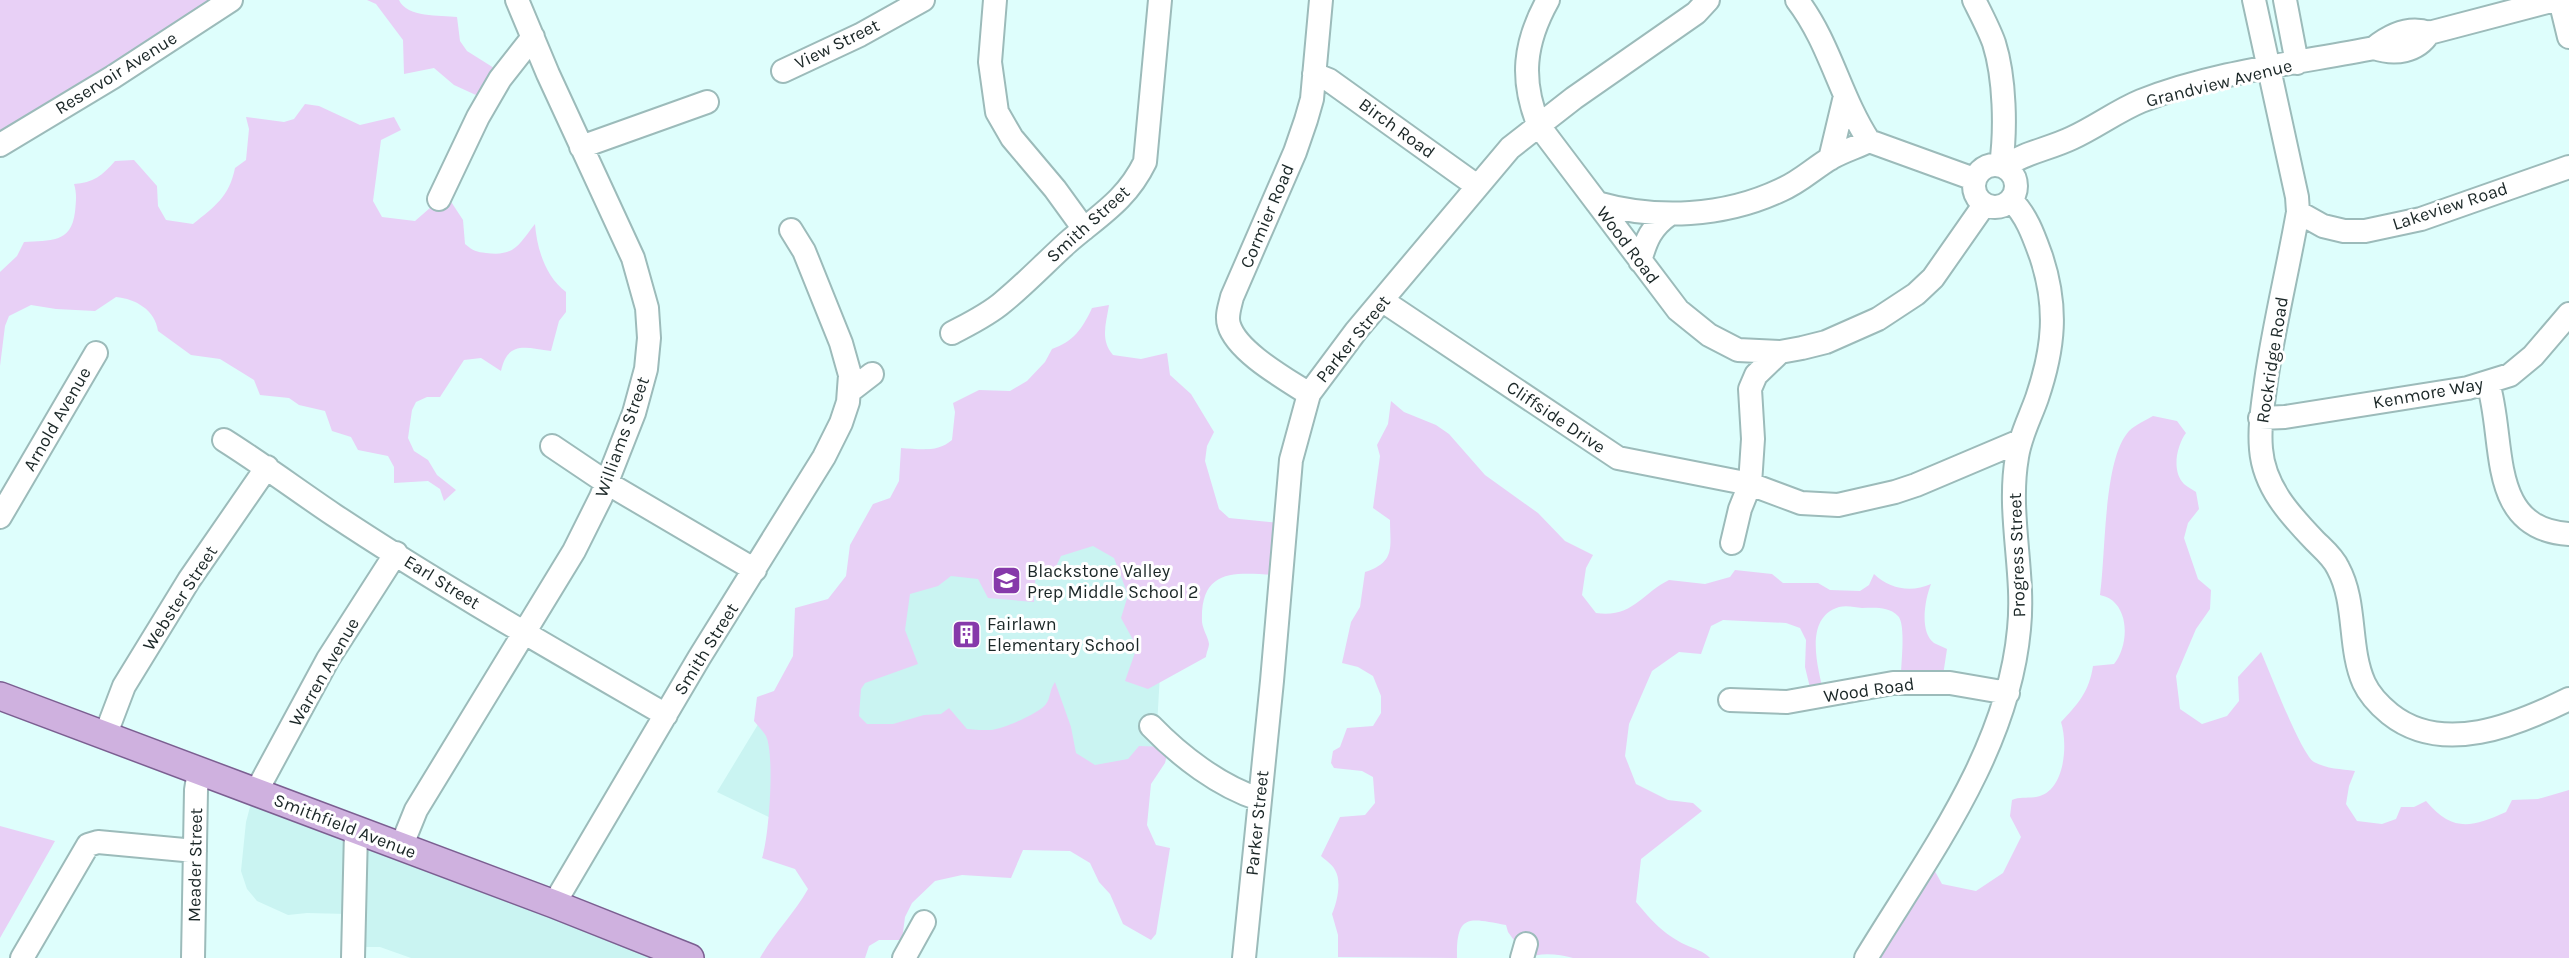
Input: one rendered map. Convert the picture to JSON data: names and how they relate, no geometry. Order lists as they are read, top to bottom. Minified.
{"streets":{"main road":["Smithfield Avenue"],"street":["View Street","Reservoir Avenue","Grandview Avenue","Birch Road","Lakeview Road","Cormier Road","Smith Street","Wood Road","Parker Street","Rockridge Road","Kenmore Way","Cliffside Drive","Arnold Avenue","Williams Street","Progress Street","Earl Street","Webster Street","Warren Avenue","Meader Street"]},"crossings":[["Grandview Avenue","Rockridge Road"],["Grandview Avenue","Progress Street"],["Birch Road","Cormier Road"],["Birch Road","Parker Street"],["Lakeview Road","Rockridge Road"],["Cormier Road","Parker Street"],["Smith Street","Earl Street"],["Smith Street","Smithfield Avenue"],["Wood Road","Parker Street"],["Wood Road","Progress Street"],["Parker Street","Cliffside Drive"],["Rockridge Road","Kenmore Way"],["Cliffside Drive","Progress Street"],["Williams Street","Earl Street"],["Williams Street","Smithfield Avenue"],["Earl Street","Webster Street"],["Earl Street","Warren Avenue"],["Webster Street","Smithfield Avenue"],["Warren Avenue","Smithfield Avenue"],["Smithfield Avenue","Meader Street"]],"places":{"school or university":["Blackstone Valley Prep Middle School 2"],"building":["Fairlawn Elementary School"]}}
